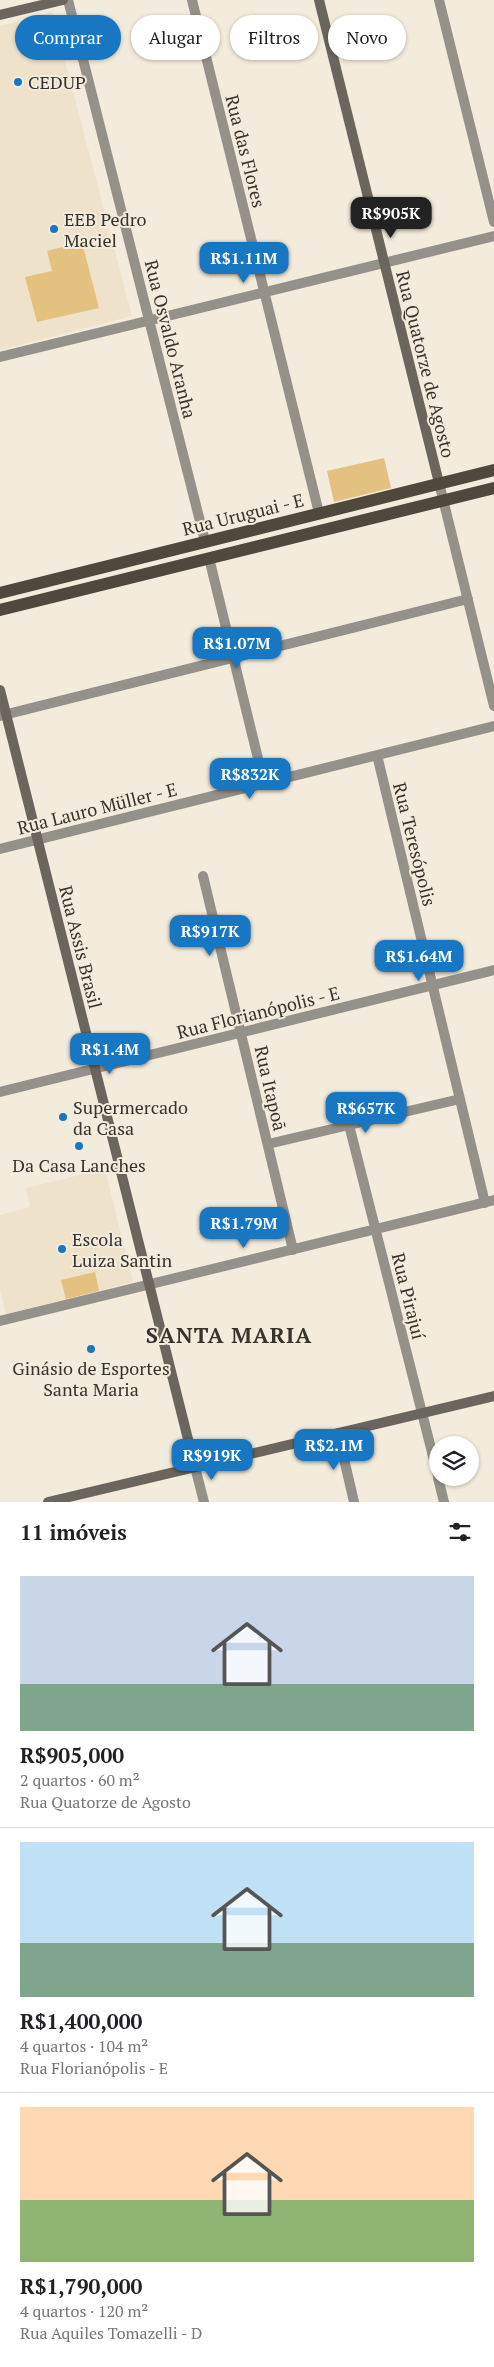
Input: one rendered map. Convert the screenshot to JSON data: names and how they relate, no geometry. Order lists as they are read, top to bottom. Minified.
{"streets":{"main road":["Rua Uruguai - E"],"street":["Rua das Flores","Rua Osvaldo Aranha","Rua Quatorze de Agosto","Rua Lauro Müller - E","Rua Teresópolis","Rua Assis Brasil","Rua Florianópolis - E","Rua Itapoã","Rua Pirajuí"]},"crossings":[["Rua das Flores","Rua Uruguai - E"],["Rua Osvaldo Aranha","Rua Uruguai - E"],["Rua Quatorze de Agosto","Rua Uruguai - E"],["Rua Lauro Müller - E","Rua Teresópolis"],["Rua Lauro Müller - E","Rua Assis Brasil"],["Rua Teresópolis","Rua Florianópolis - E"],["Rua Assis Brasil","Rua Florianópolis - E"],["Rua Florianópolis - E","Rua Itapoã"]],"districts":["SANTA MARIA"],"places":["CEDUP","EEB Pedro Maciel","Supermercado da Casa","Da Casa Lanches","Escola Luiza Santin","Ginásio de Esportes Santa Maria"],"page":{"chip":["Comprar","Alugar","Filtros","Novo"],"price":["R$905K","R$1.11M","R$1.07M","R$832K","R$917K","R$1.64M","R$1.4M","R$657K","R$1.79M","R$2.1M","R$919K"],"heading":"11 imóveis","list":[{"name":"R$905,000","note":"2 quartos · 60 m² · Rua Quatorze de Agosto"},{"name":"R$1,400,000","note":"4 quartos · 104 m² · Rua Florianópolis - E"},{"name":"R$1,790,000","note":"4 quartos · 120 m² · Rua Aquiles Tomazelli - D"}]}}
